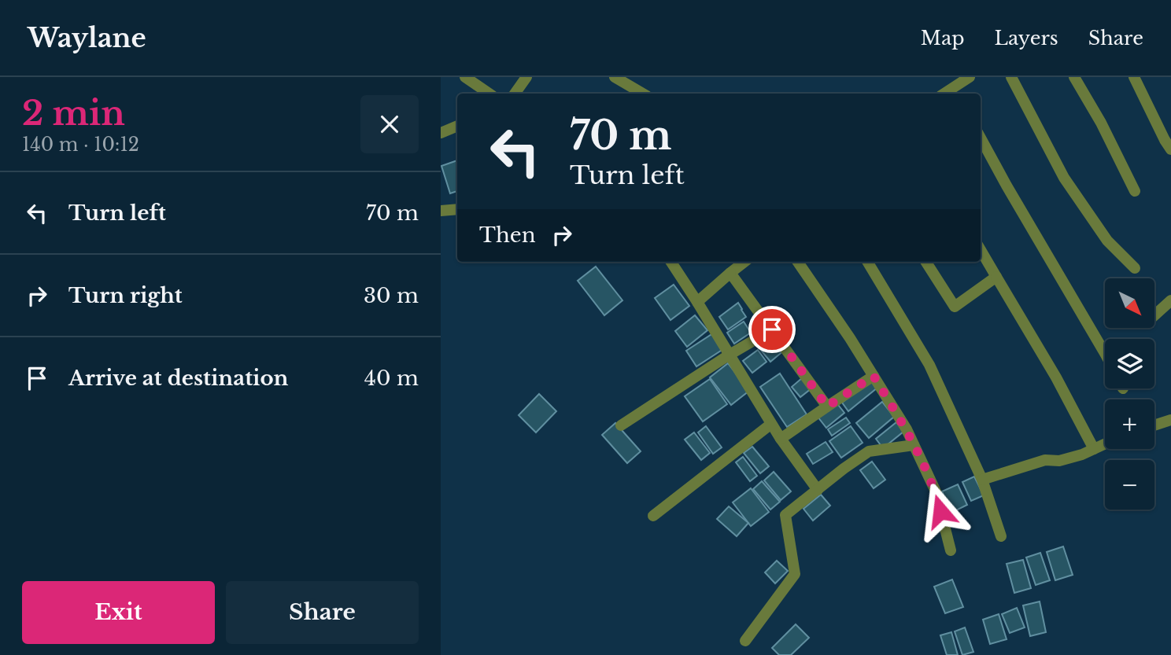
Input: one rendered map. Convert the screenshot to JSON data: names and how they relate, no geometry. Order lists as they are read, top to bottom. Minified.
{"north":"bottom right","page":{"header":"Waylane","nav":["Map","Layers","Share"],"heading":["2 min","140 m · 10:12"],"turn":["70 m","Turn left"],"list":[{"name":"Turn left","value":"70 m"},{"name":"Turn right","value":"30 m"},{"name":"Arrive at destination","value":"40 m"}],"then":"Then","map_buttons":["+","−"],"buttons":["Exit","Share"]}}
